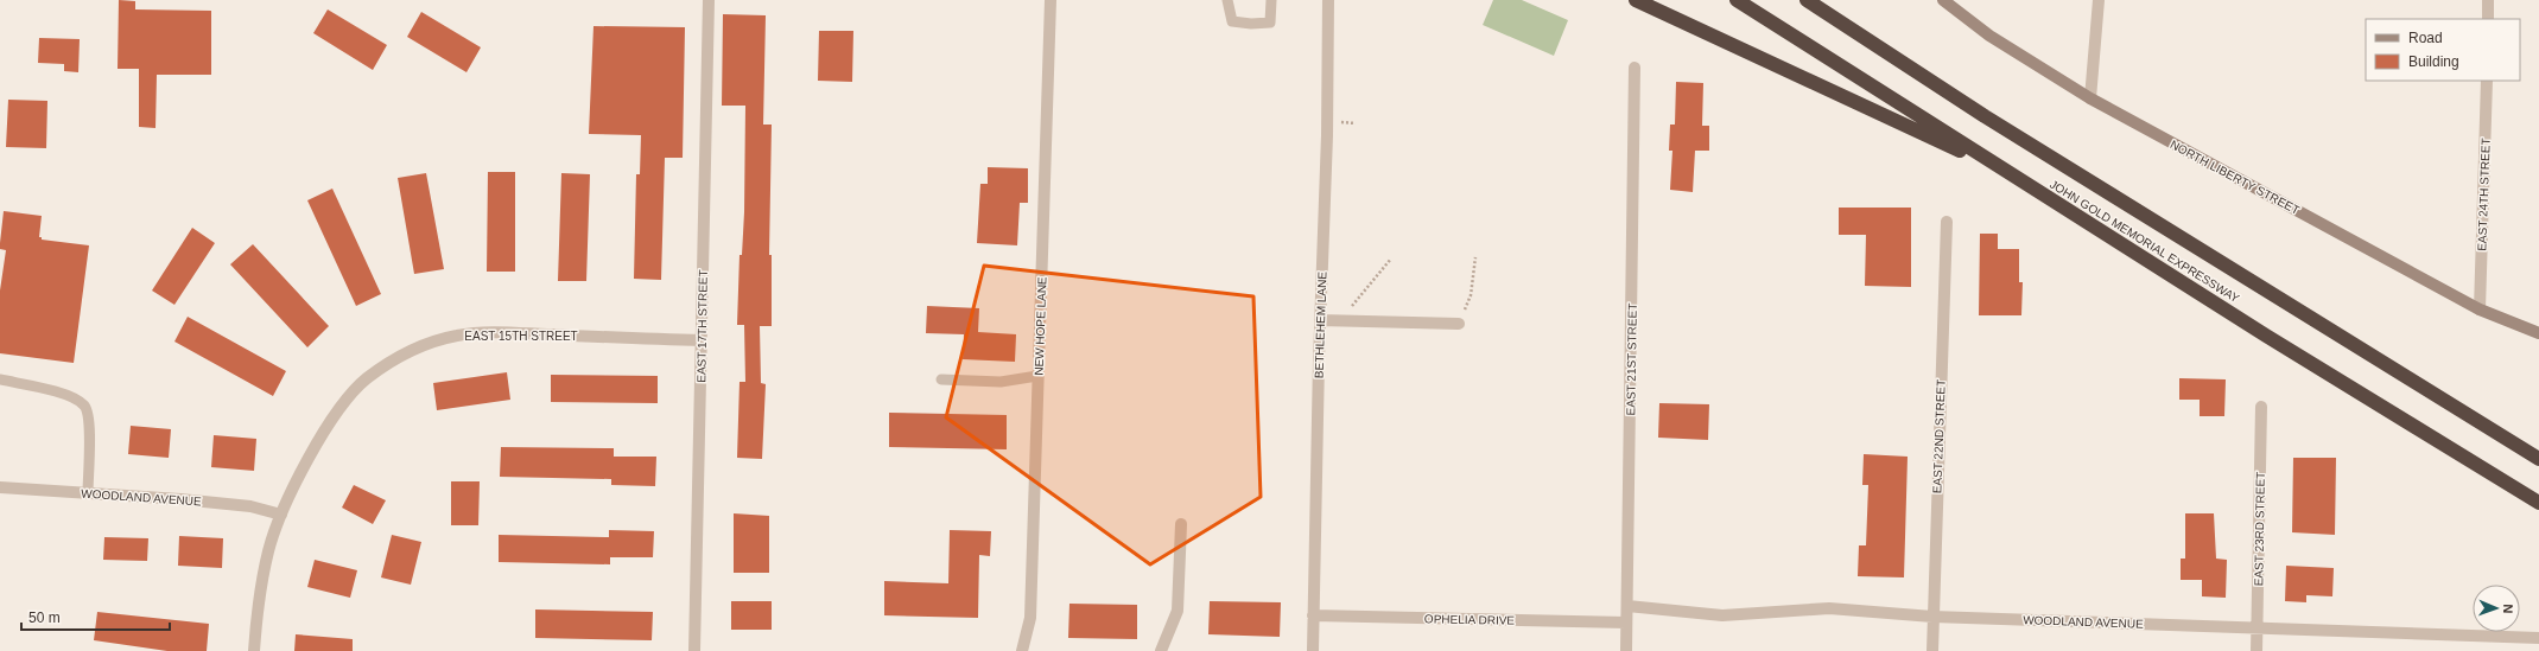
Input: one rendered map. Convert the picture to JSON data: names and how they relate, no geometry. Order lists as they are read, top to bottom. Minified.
{"streets":{"highway":["JOHN GOLD MEMORIAL EXPRESSWAY"],"main road":["NORTH LIBERTY STREET"],"street":["EAST 24TH STREET","BETHLEHEM LANE","EAST 17TH STREET","NEW HOPE LANE","EAST 15TH STREET","EAST 21ST STREET","EAST 22ND STREET","WOODLAND AVENUE","EAST 23RD STREET","OPHELIA DRIVE"]},"crossings":[["NORTH LIBERTY STREET","EAST 24TH STREET"],["BETHLEHEM LANE","OPHELIA DRIVE"],["EAST 17TH STREET","EAST 15TH STREET"],["EAST 15TH STREET","WOODLAND AVENUE"],["EAST 21ST STREET","WOODLAND AVENUE"],["EAST 21ST STREET","OPHELIA DRIVE"],["EAST 22ND STREET","WOODLAND AVENUE"],["WOODLAND AVENUE","EAST 23RD STREET"]],"legend":["Road","Building"],"scale_bar":"50 m","north":"right"}
